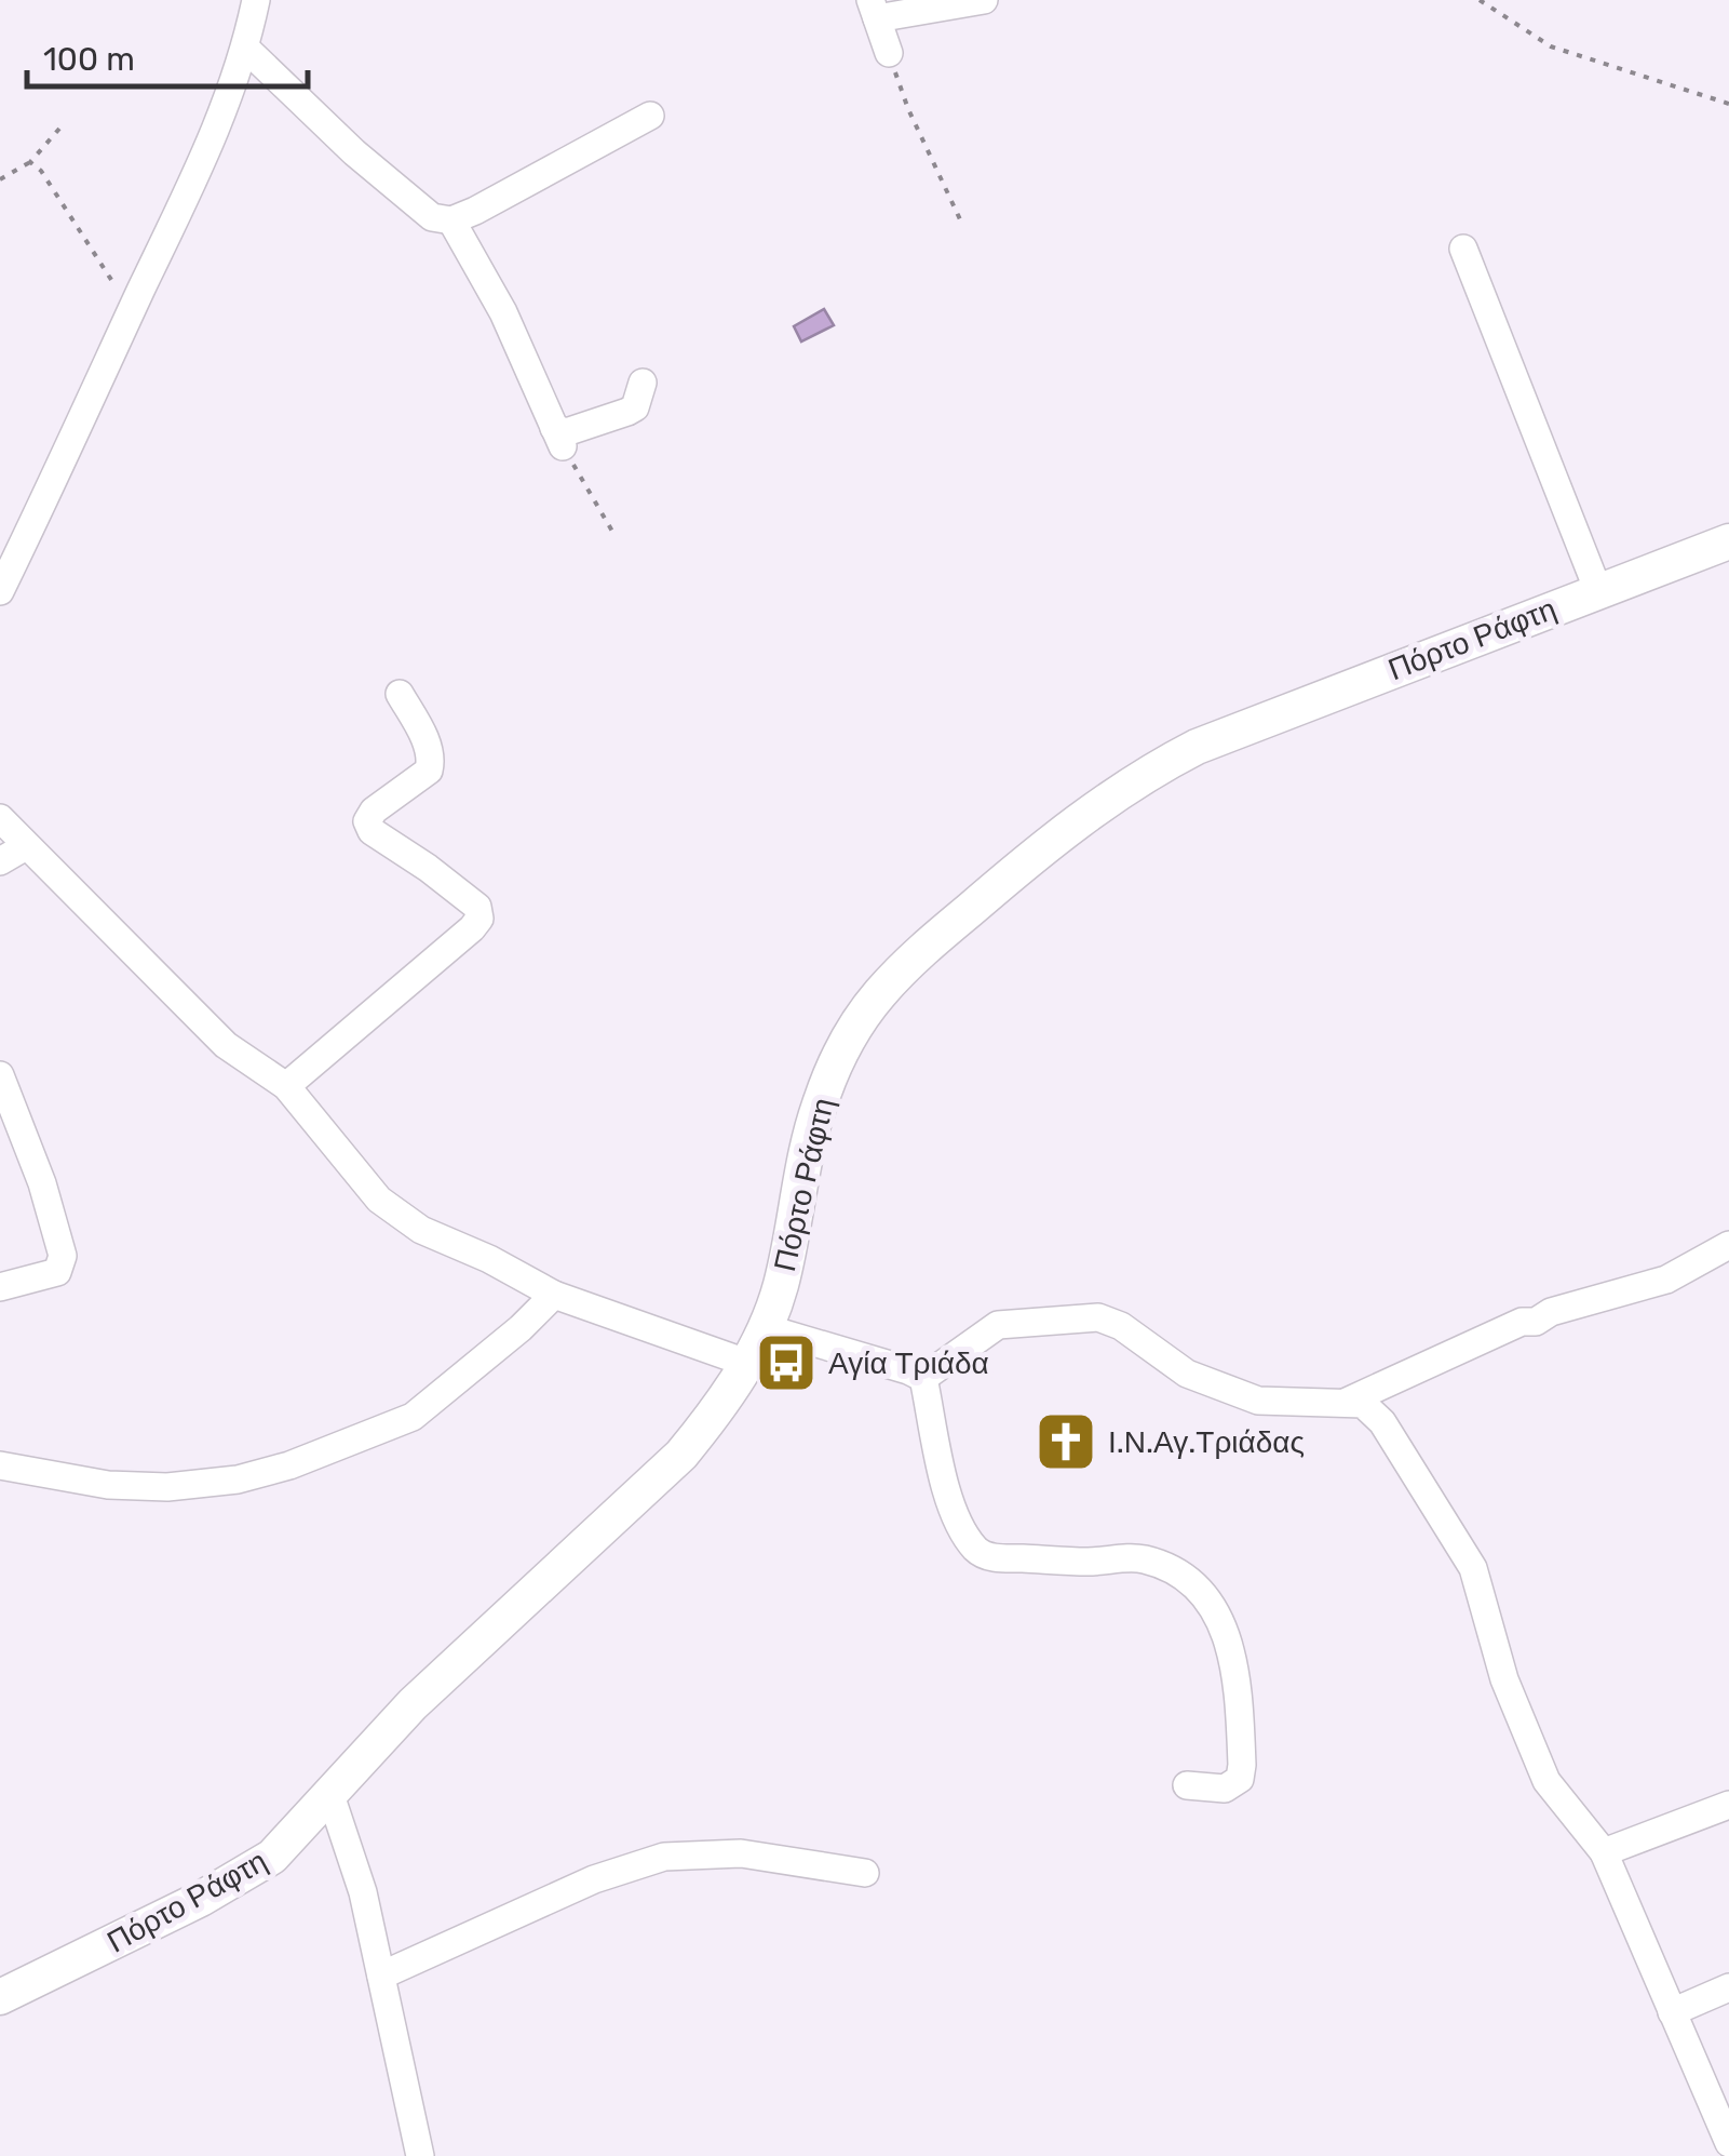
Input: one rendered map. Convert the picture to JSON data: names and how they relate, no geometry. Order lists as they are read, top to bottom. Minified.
{"streets":{"main road":["Πόρτο Ράφτη"]},"places":{"bus stop":["Αγία Τριάδα"],"church":["Ι.Ν.Αγ.Τριάδας"]},"scale_bar":"100 m"}
